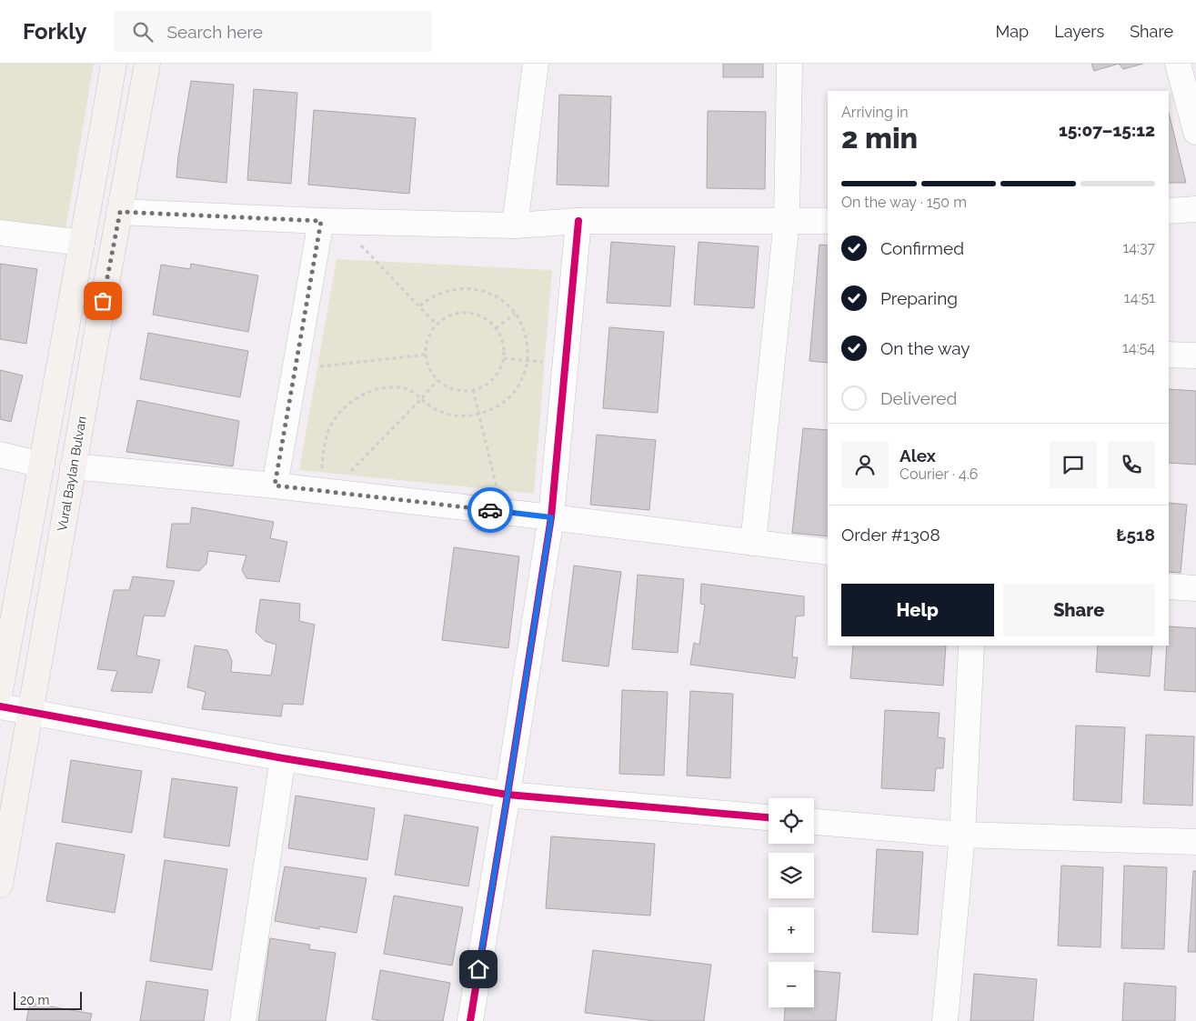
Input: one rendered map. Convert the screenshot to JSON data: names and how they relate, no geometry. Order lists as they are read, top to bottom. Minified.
{"streets":{"main road":["Vural Baylan Bulvarı"]},"scale_bar":"20 m","page":{"header":"Forkly","search":"Search here","nav":["Map","Layers","Share"],"heading":["2 min","Arriving in","15:07–15:12"],"panel":["Alex","Courier · 4.6","Order #1308","₺518"],"bar":"On the way · 150 m","list":[["Confirmed","14:37"],["Preparing","14:51"],["On the way","14:54"],"Delivered"],"buttons":["Help","Share"],"map_buttons":["+","−"],"scale":"20 m"}}
